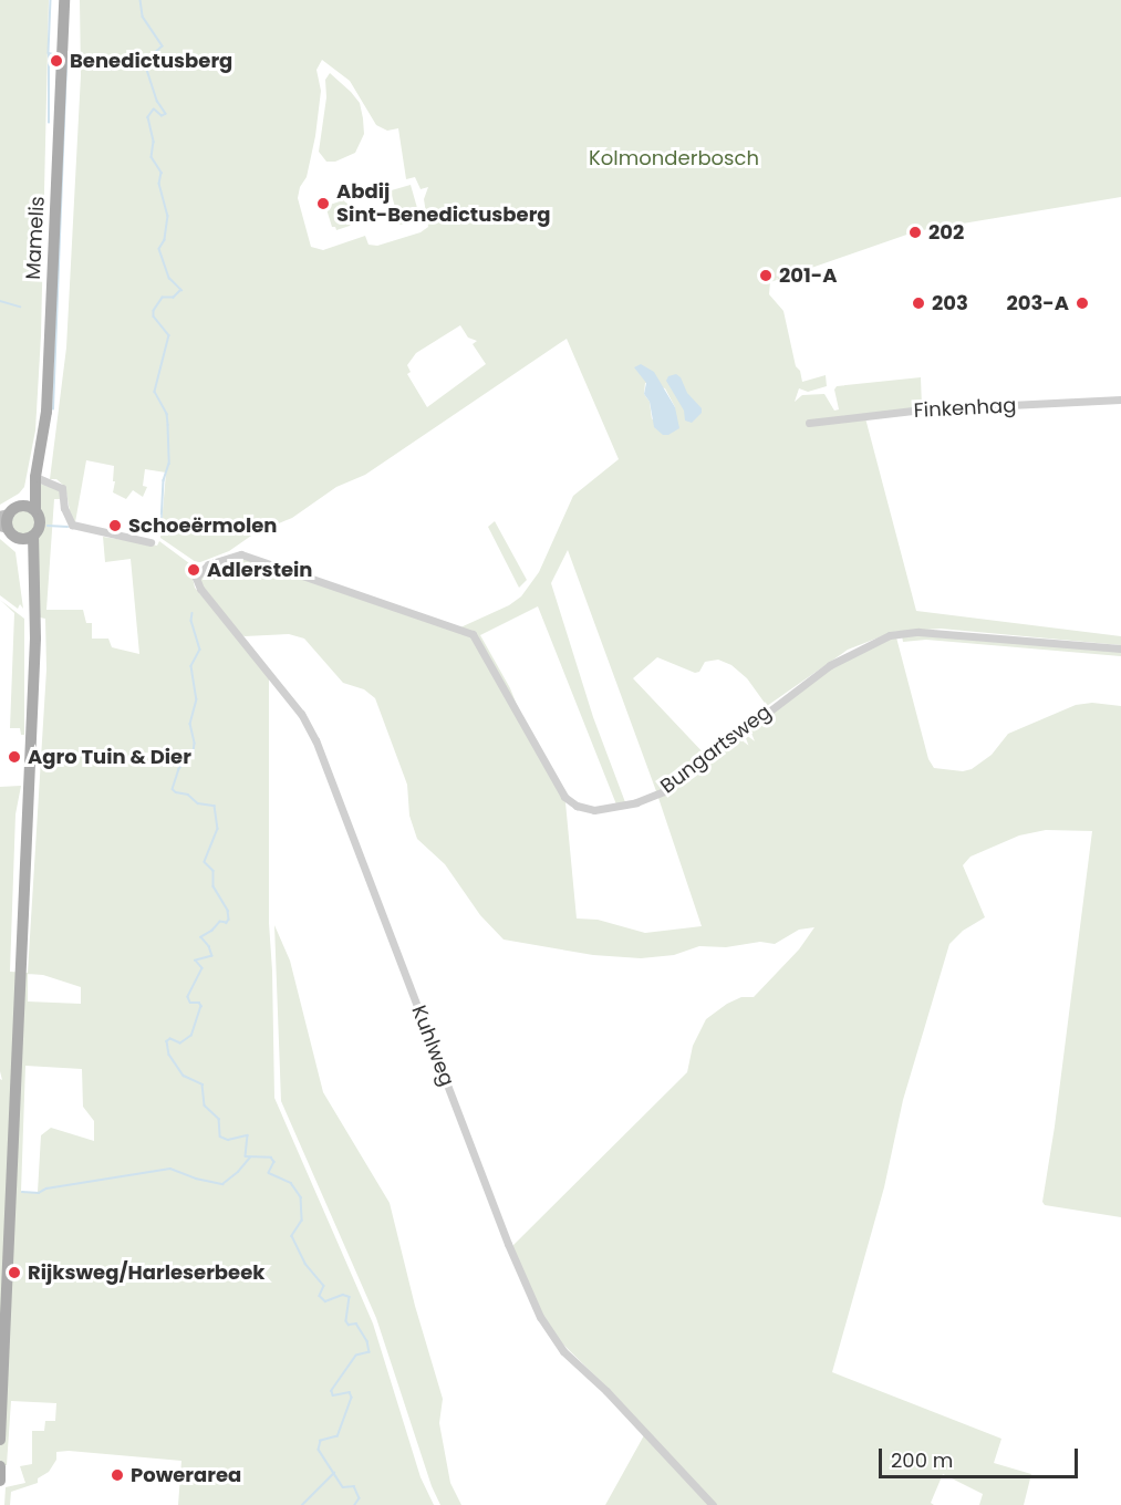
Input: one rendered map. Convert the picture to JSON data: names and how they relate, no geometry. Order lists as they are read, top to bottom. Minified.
{"streets":{"main road":["Mamelis"],"street":["Finkenhag","Bungartsweg","Kuhlweg"]},"crossings":[["Bungartsweg","Kuhlweg"]],"parks":["Kolmonderbosch"],"places":["Benedictusberg","Abdij Sint-Benedictusberg","202","201-A","203","203-A","Schoeërmolen","Adlerstein","Agro Tuin & Dier","Rijksweg/Harleserbeek","Powerarea"],"scale_bar":"200 m"}
